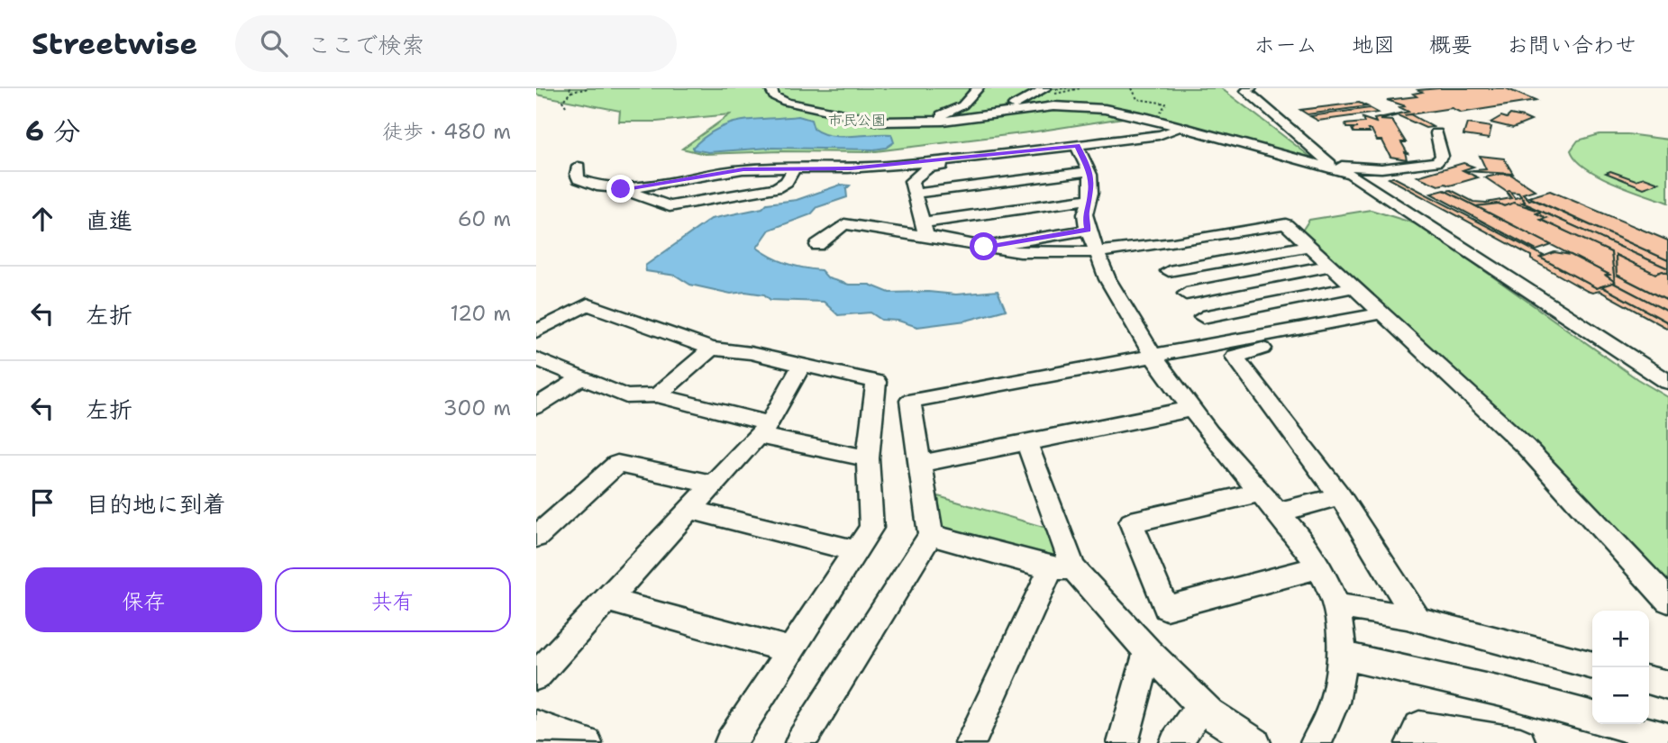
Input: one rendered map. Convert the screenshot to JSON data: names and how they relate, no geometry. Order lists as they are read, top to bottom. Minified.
{"parks":["市民公園"],"page":{"header":"Streetwise","search":"ここで検索","nav":["ホーム","地図","概要","お問い合わせ"],"heading":["6 分","徒歩 · 480 m"],"list":[["直進","60 m"],["左折","120 m"],["左折","300 m"],"目的地に到着"],"buttons":["保存","共有"],"map_buttons":["+","−"]}}
